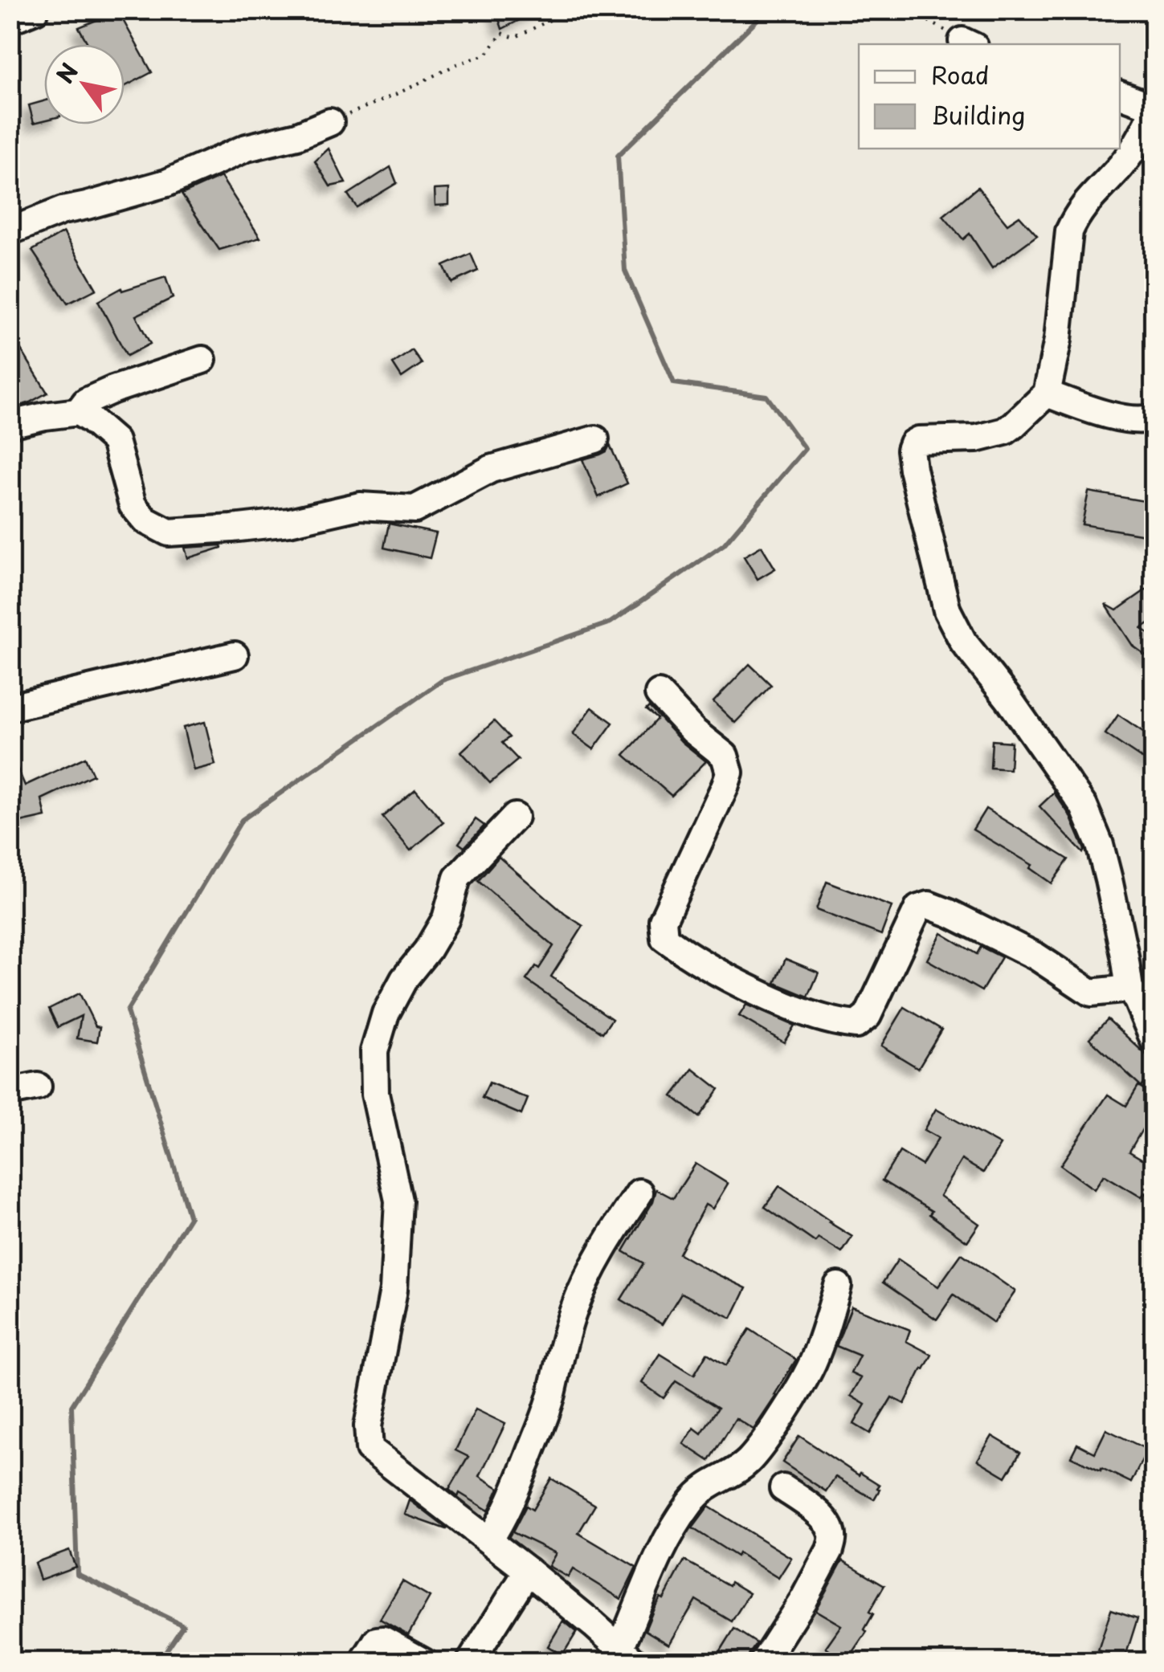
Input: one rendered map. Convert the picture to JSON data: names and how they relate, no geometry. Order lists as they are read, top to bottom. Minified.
{"legend":["Road","Building"],"north":"top left"}
